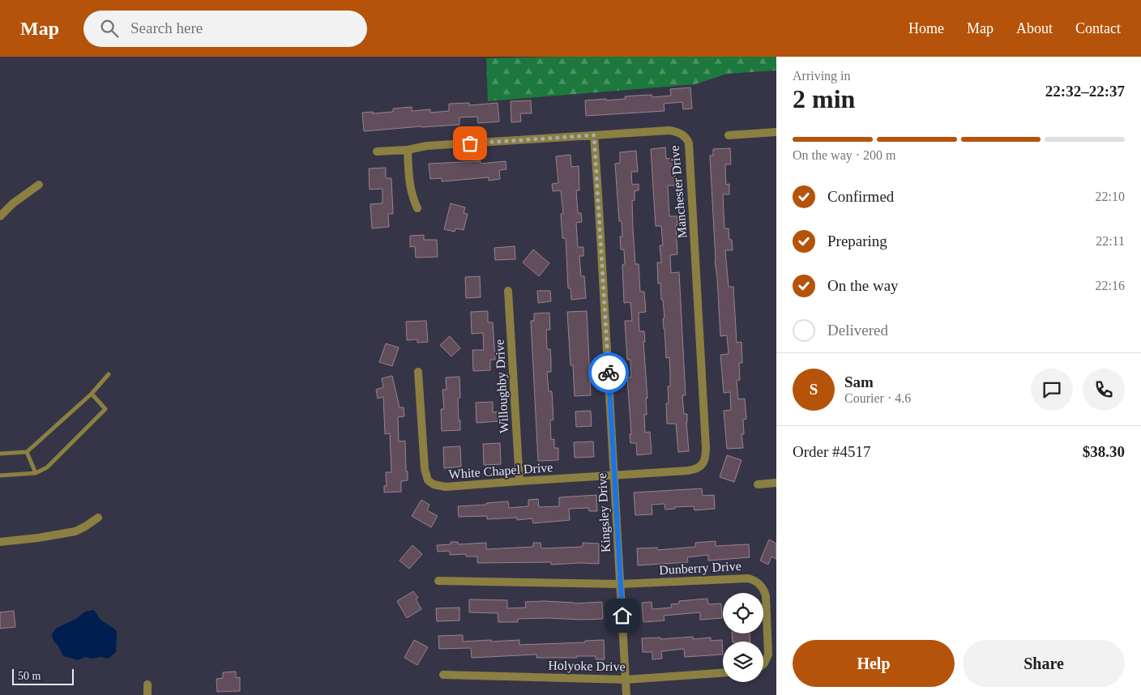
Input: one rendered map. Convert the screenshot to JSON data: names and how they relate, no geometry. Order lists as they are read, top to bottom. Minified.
{"streets":{"street":["Manchester Drive","Willoughby Drive","White Chapel Drive","Kingsley Drive","Dunberry Drive","Holyoke Drive"]},"crossings":[["Manchester Drive","White Chapel Drive"],["Manchester Drive","Kingsley Drive"],["Willoughby Drive","White Chapel Drive"],["White Chapel Drive","Kingsley Drive"],["Kingsley Drive","Dunberry Drive"],["Kingsley Drive","Holyoke Drive"]],"scale_bar":"50 m","page":{"header":"Map","search":"Search here","nav":["Home","Map","About","Contact"],"heading":["2 min","Arriving in","22:32–22:37"],"panel":["Sam","Courier · 4.6","Order #4517","$38.30"],"bar":"On the way · 200 m","list":[["Confirmed","22:10"],["Preparing","22:11"],["On the way","22:16"],"Delivered"],"round":"S","buttons":["Help","Share"],"scale":"50 m"}}
